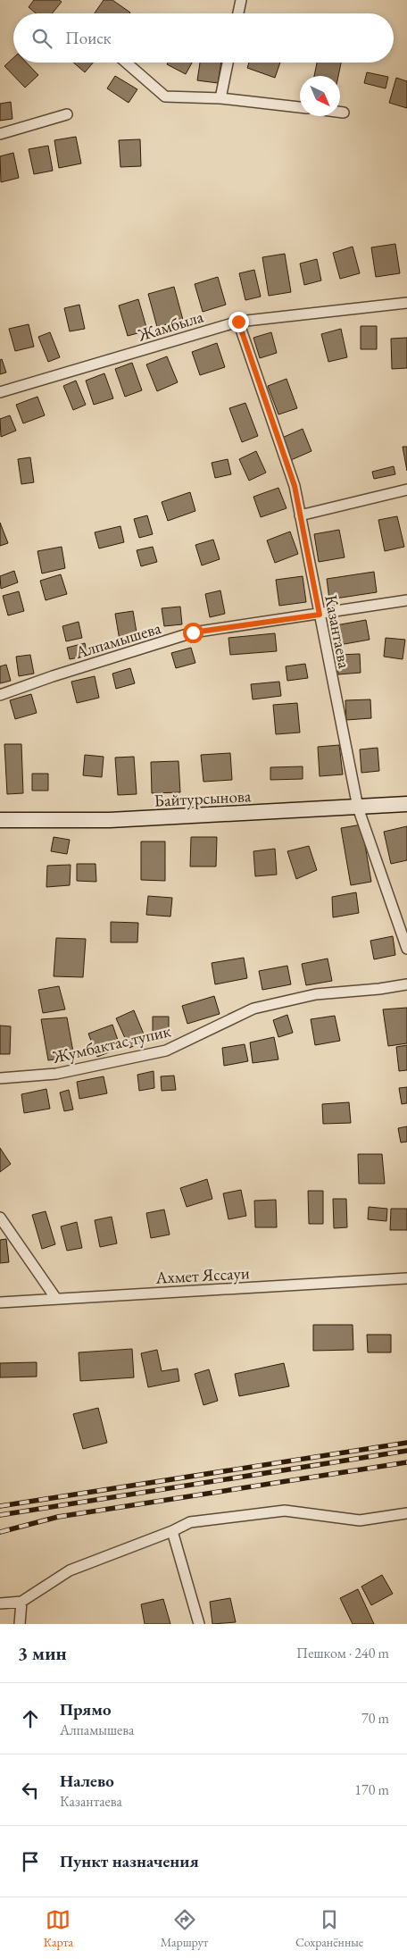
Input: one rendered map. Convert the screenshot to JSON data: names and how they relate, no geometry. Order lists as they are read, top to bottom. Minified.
{"streets":{"main road":["Байтурсынова"],"street":["Жамбыла","Казантаева","Алпамышева","Жумбактас тупик","Ахмет Яссауи"]},"crossings":[["Жамбыла","Казантаева"],["Казантаева","Алпамышева"],["Казантаева","Байтурсынова"]],"north":"bottom right","page":{"search":"Поиск","heading":["3 мин","Пешком · 240 m"],"list":[["Прямо","Алпамышева","70 m"],["Налево","Казантаева","170 m"],"Пункт назначения"],"nav":["Карта","Маршрут","Сохранённые"]}}
